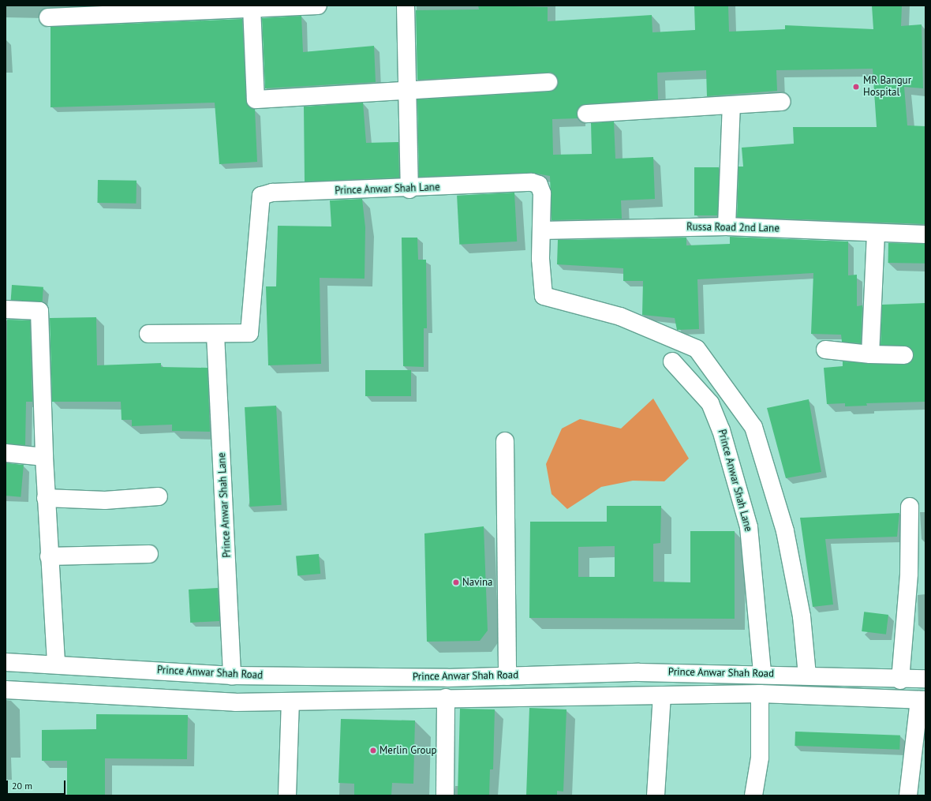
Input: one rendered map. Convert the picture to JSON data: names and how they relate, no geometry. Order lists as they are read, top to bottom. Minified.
{"streets":{"street":["Prince Anwar Shah Lane","Russa Road 2nd Lane","Prince Anwar Shah Road"]},"crossings":[["Prince Anwar Shah Lane","Russa Road 2nd Lane"],["Prince Anwar Shah Lane","Prince Anwar Shah Road"]],"places":["MR Bangur Hospital","Navina","Merlin Group"],"scale_bar":"20 m"}
